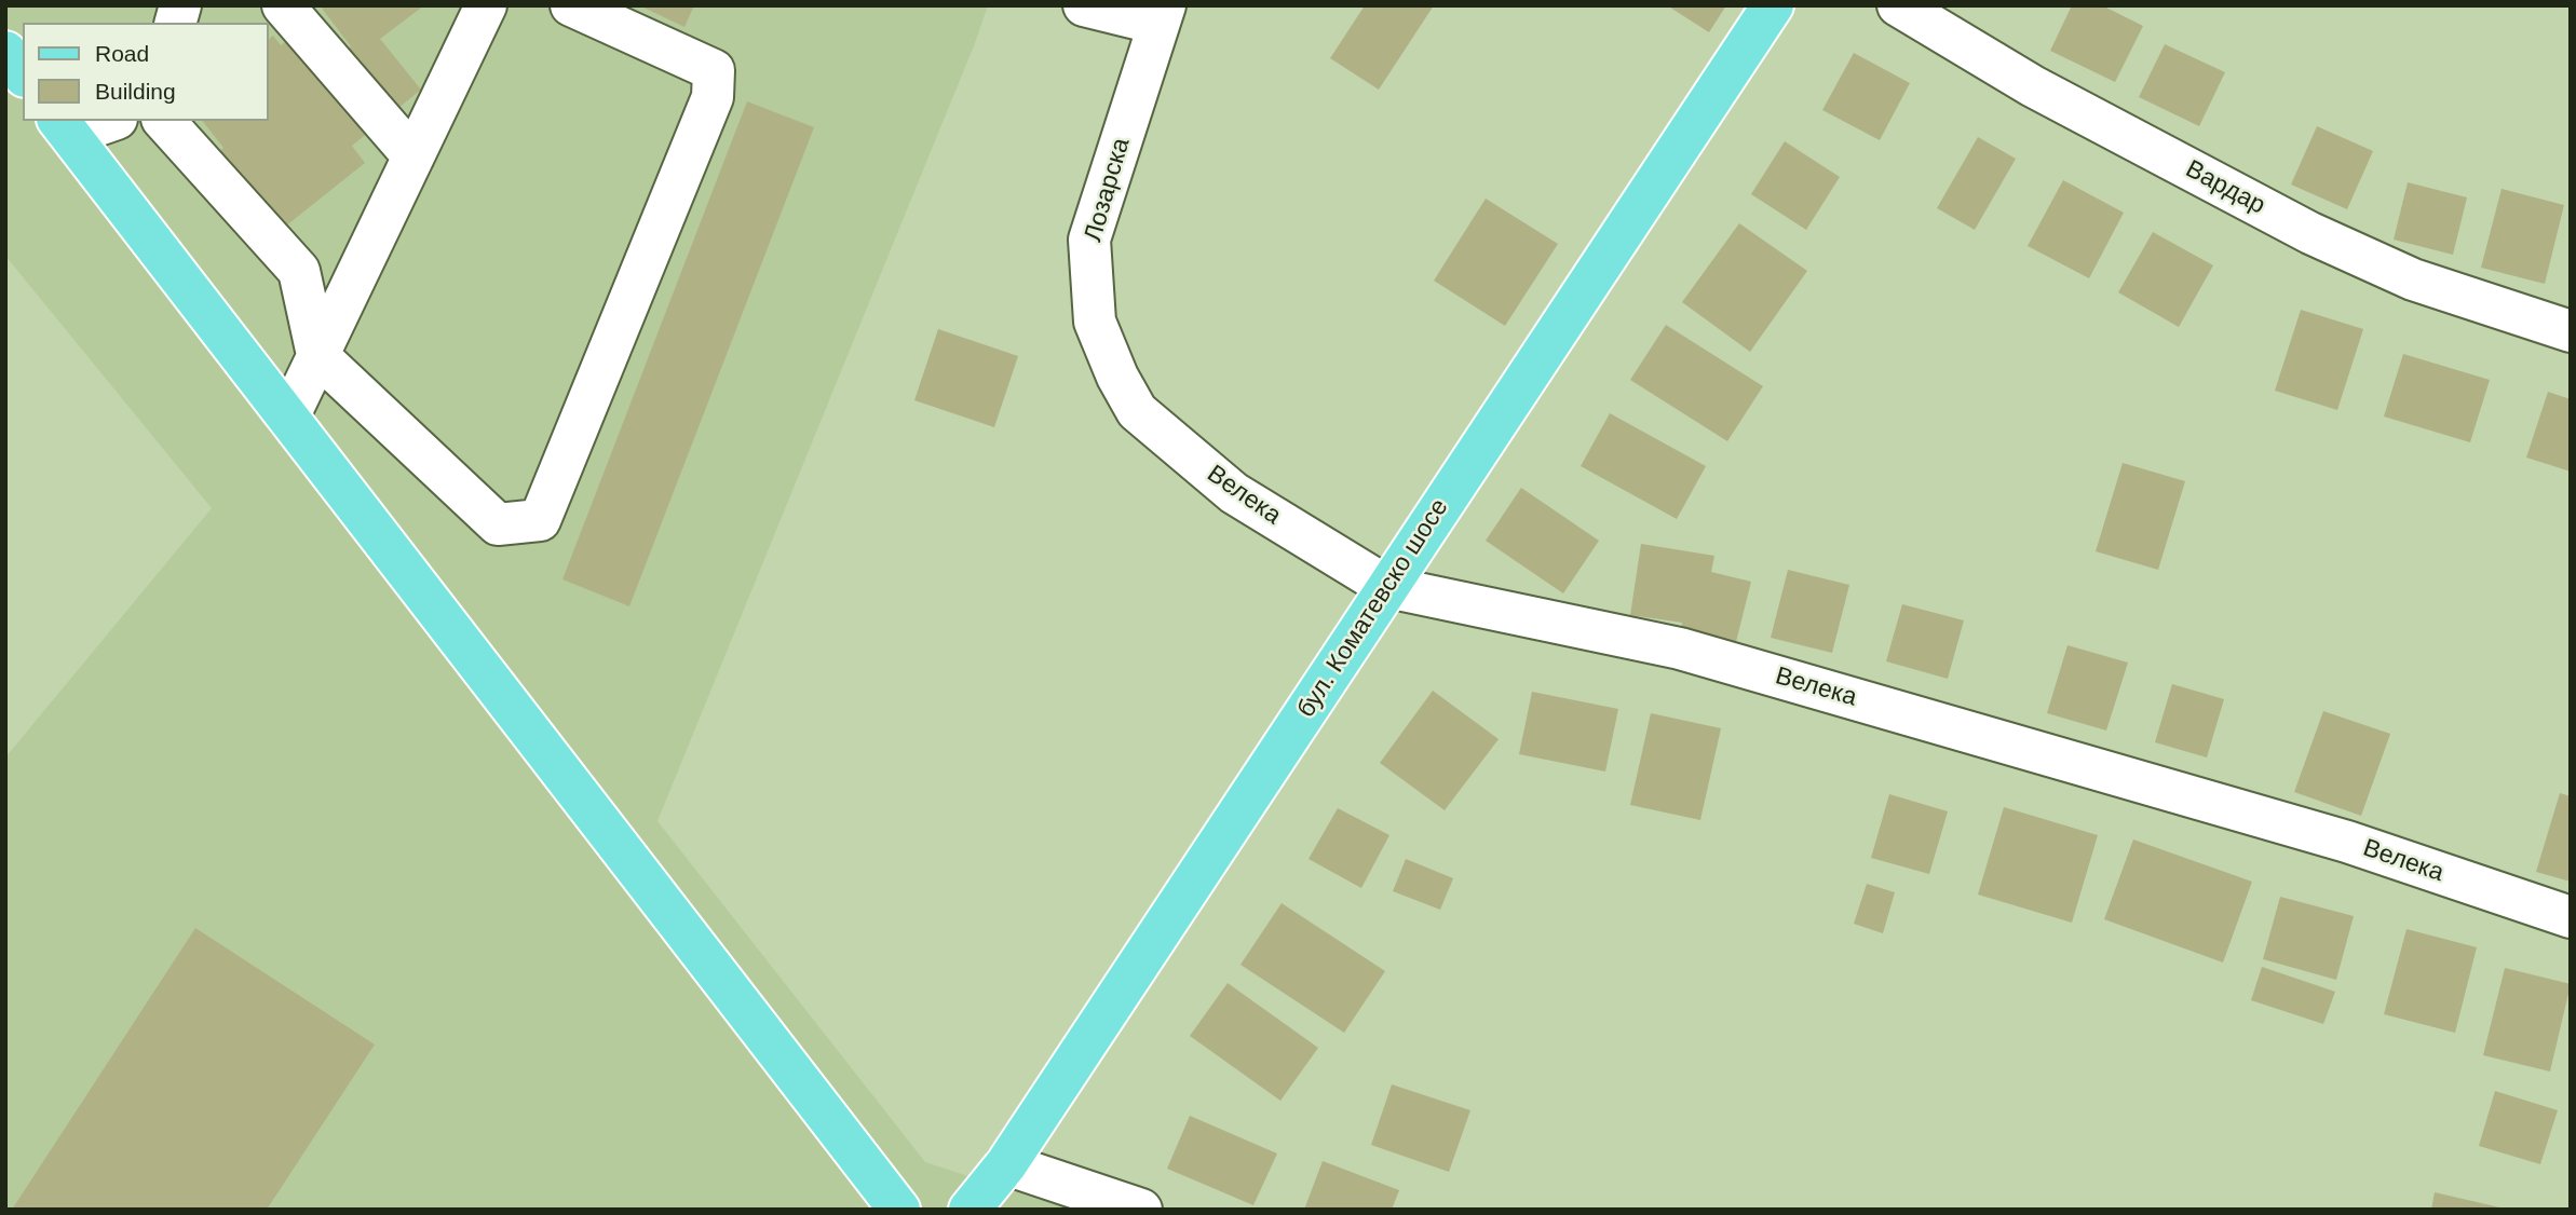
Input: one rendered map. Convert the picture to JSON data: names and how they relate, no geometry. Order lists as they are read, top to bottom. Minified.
{"streets":{"main road":["бул. Коматевско шосе"],"street":["Вардар","Лозарска","Велека"]},"crossings":[["Лозарска","Велека"],["Велека","бул. Коматевско шосе"]],"legend":["Road","Building"]}
